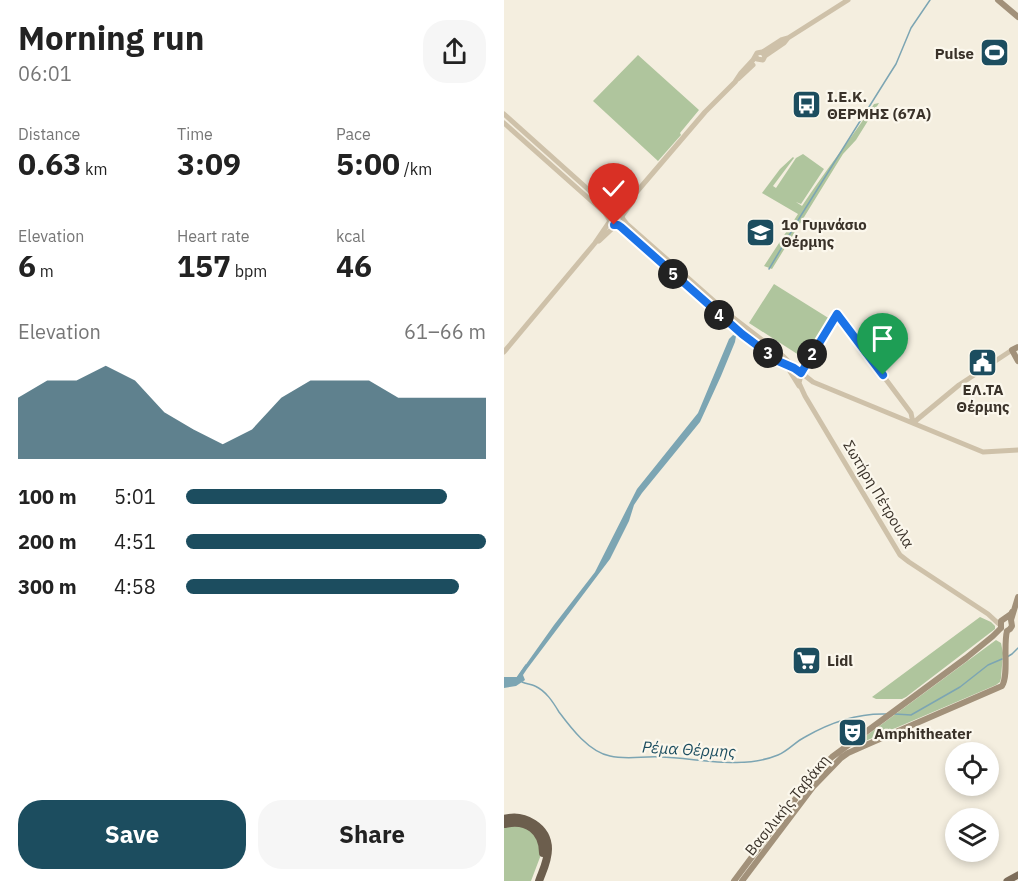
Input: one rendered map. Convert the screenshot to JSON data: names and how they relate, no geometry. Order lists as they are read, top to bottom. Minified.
{"streets":{"main road":["Βασιλικής Ταβάκη"],"street":["Σωτήρη Πέτρουλα"]},"crossings":[["Σωτήρη Πέτρουλα","Βασιλικής Ταβάκη"]],"water":["Ρέμα Θέρμης"],"places":{"sports":["Pulse"],"bus stop":["Ι.Ε.Κ. ΘΕΡΜΗΣ (67Α)"],"school or university":["1ο Γυμνάσιο Θέρμης"],"public building":["ΕΛ.ΤΑ Θέρμης"],"supermarket":["Lidl"],"theatre":["Amphitheater"]},"page":{"heading":["Morning run","06:01"],"stats":[["Distance","0.63 km"],["Time","3:09"],["Pace","5:00 /km"],["Elevation","6 m"],["Heart rate","157 bpm"],["kcal","46"]],"pins":["5","4","3","2"],"chart":["Elevation","61–66 m"],"list":[{"name":"100 m","note":"5:01"},{"name":"200 m","note":"4:51"},{"name":"300 m","note":"4:58"}],"buttons":["Save","Share"]}}
